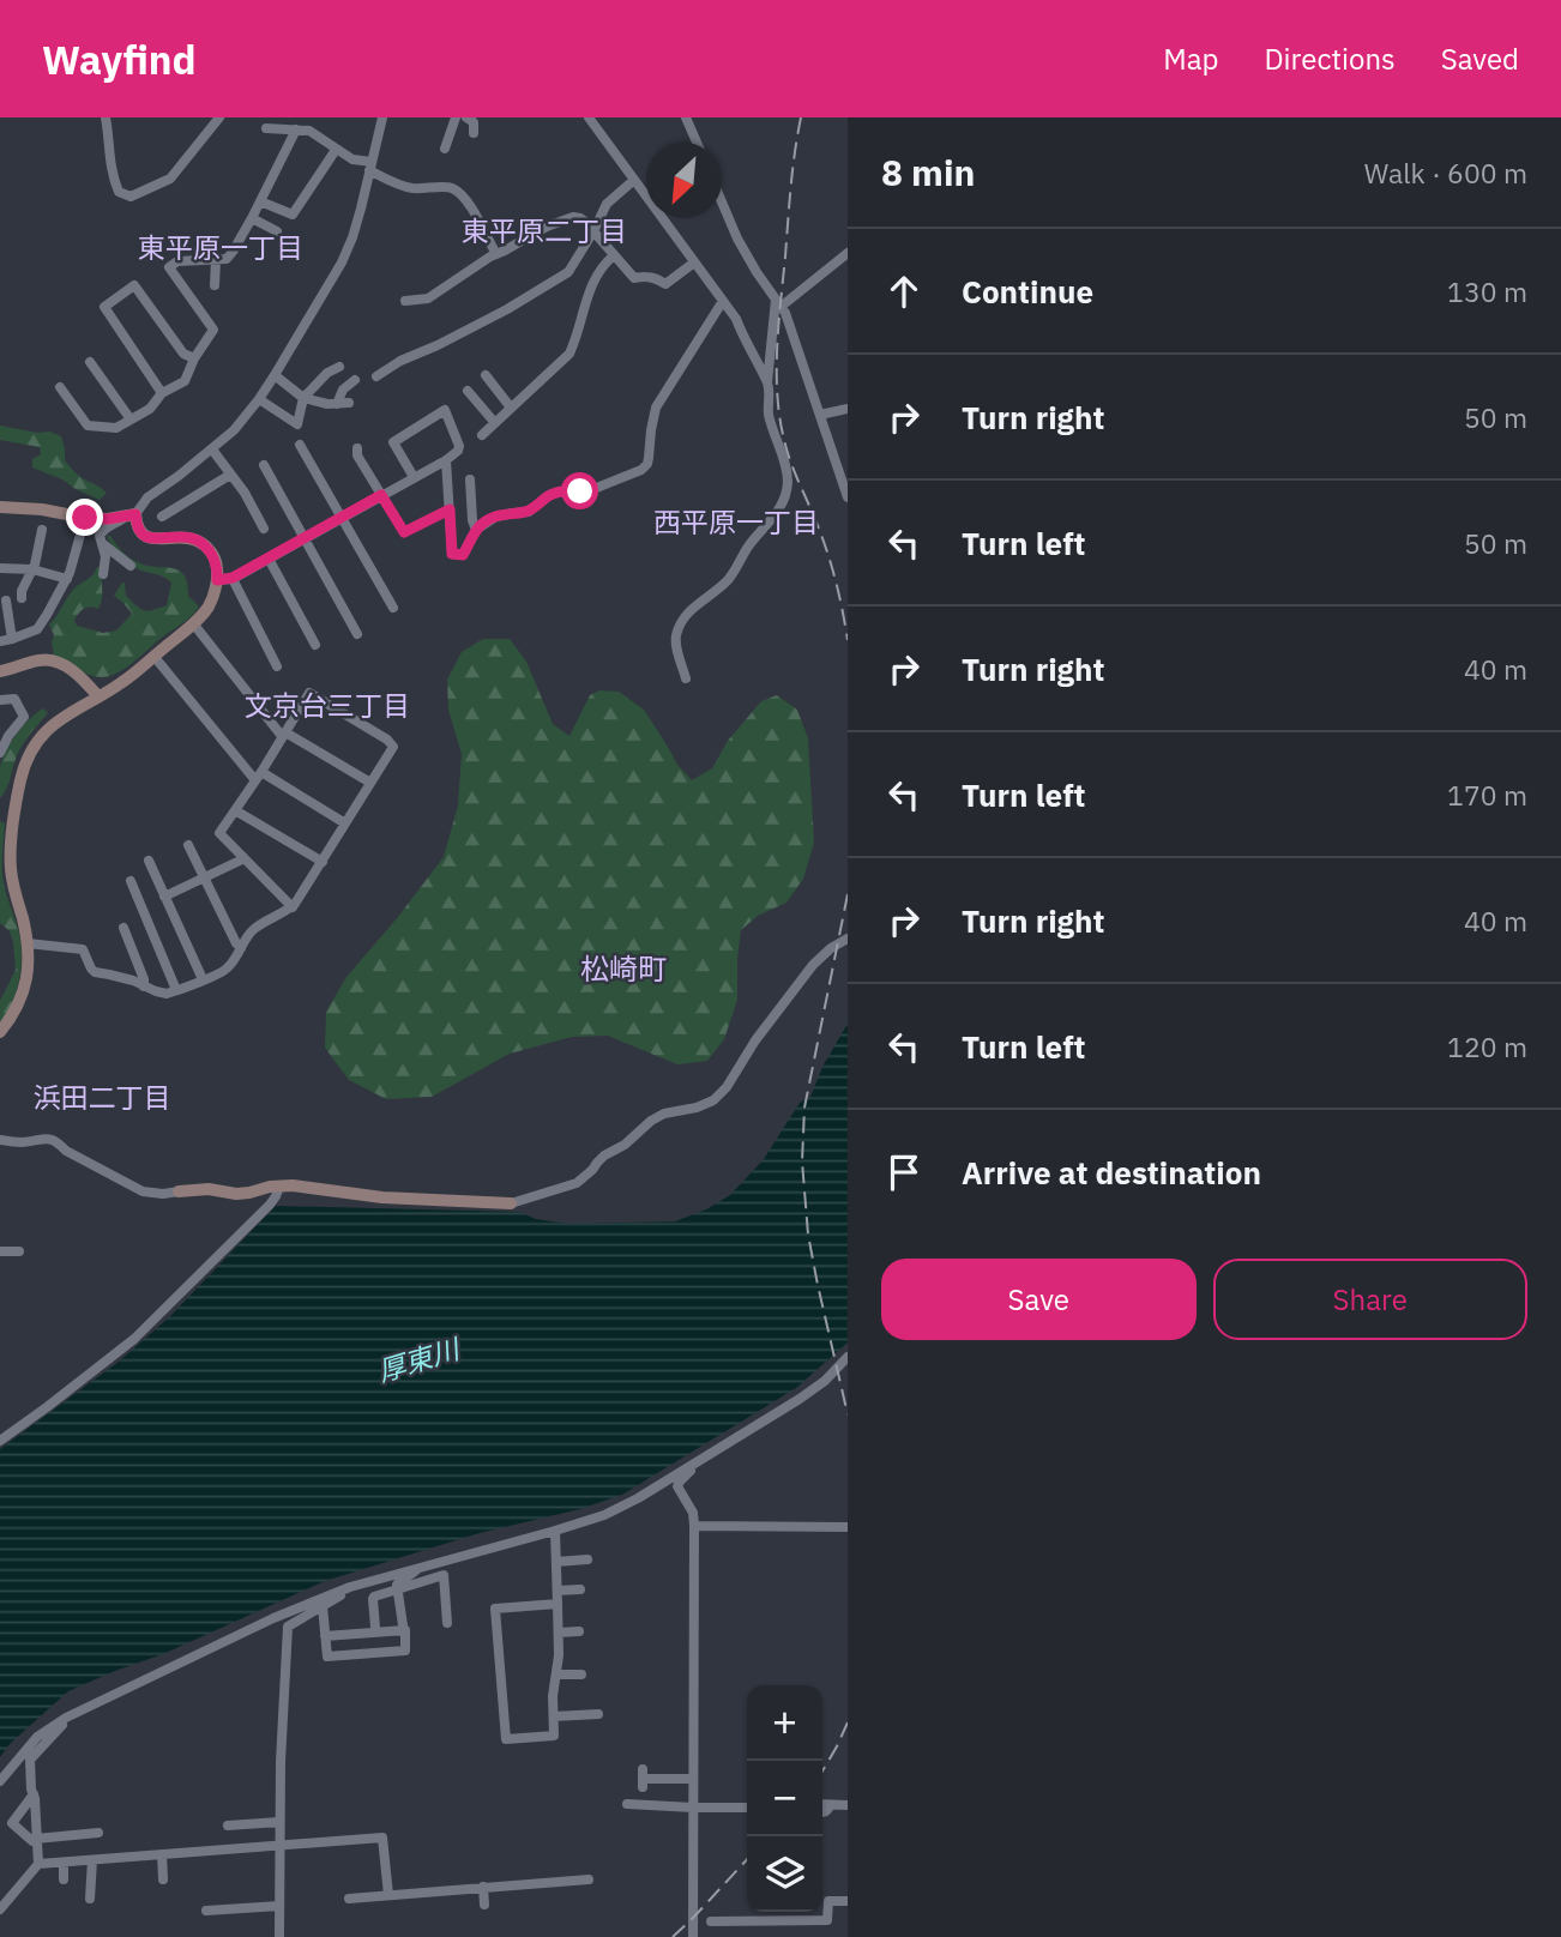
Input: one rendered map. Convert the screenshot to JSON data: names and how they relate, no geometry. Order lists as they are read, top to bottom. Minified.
{"districts":["東平原二丁目","東平原一丁目","西平原一丁目","文京台三丁目","松崎町","浜田二丁目"],"water":["厚東川"],"north":"bottom left","page":{"header":"Wayfind","nav":["Map","Directions","Saved"],"heading":["8 min","Walk · 600 m"],"list":[["Continue","130 m"],["Turn right","50 m"],["Turn left","50 m"],["Turn right","40 m"],["Turn left","170 m"],["Turn right","40 m"],["Turn left","120 m"],"Arrive at destination"],"buttons":["Save","Share"],"map_buttons":["+","−"]}}
